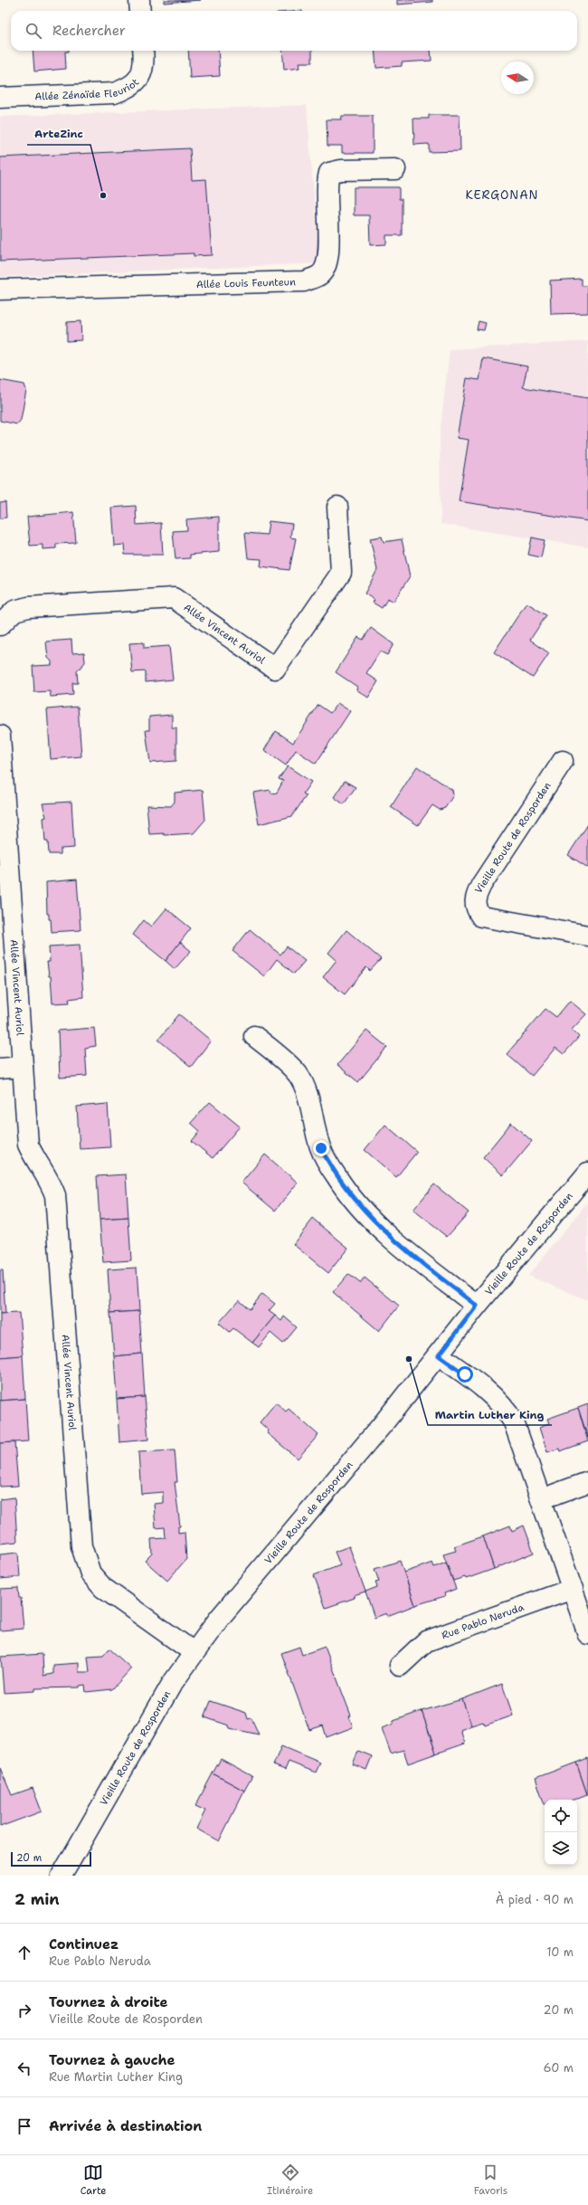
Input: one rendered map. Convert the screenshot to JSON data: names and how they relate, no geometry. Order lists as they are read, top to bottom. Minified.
{"streets":{"street":["Allée Zénaïde Fleuriot","Allée Louis Feunteun","Allée Vincent Auriol","Vieille Route de Rosporden","Rue Pablo Neruda"]},"crossings":[["Allée Vincent Auriol","Vieille Route de Rosporden"]],"districts":["KERGONAN"],"places":["ArteZinc","Martin Luther King"],"scale_bar":"20 m","north":"left","page":{"search":"Rechercher","scale":"20 m","heading":["2 min","À pied · 90 m"],"list":[["Continuez","Rue Pablo Neruda","10 m"],["Tournez à droite","Vieille Route de Rosporden","20 m"],["Tournez à gauche","Rue Martin Luther King","60 m"],"Arrivée à destination"],"nav":["Carte","Itinéraire","Favoris"]}}
